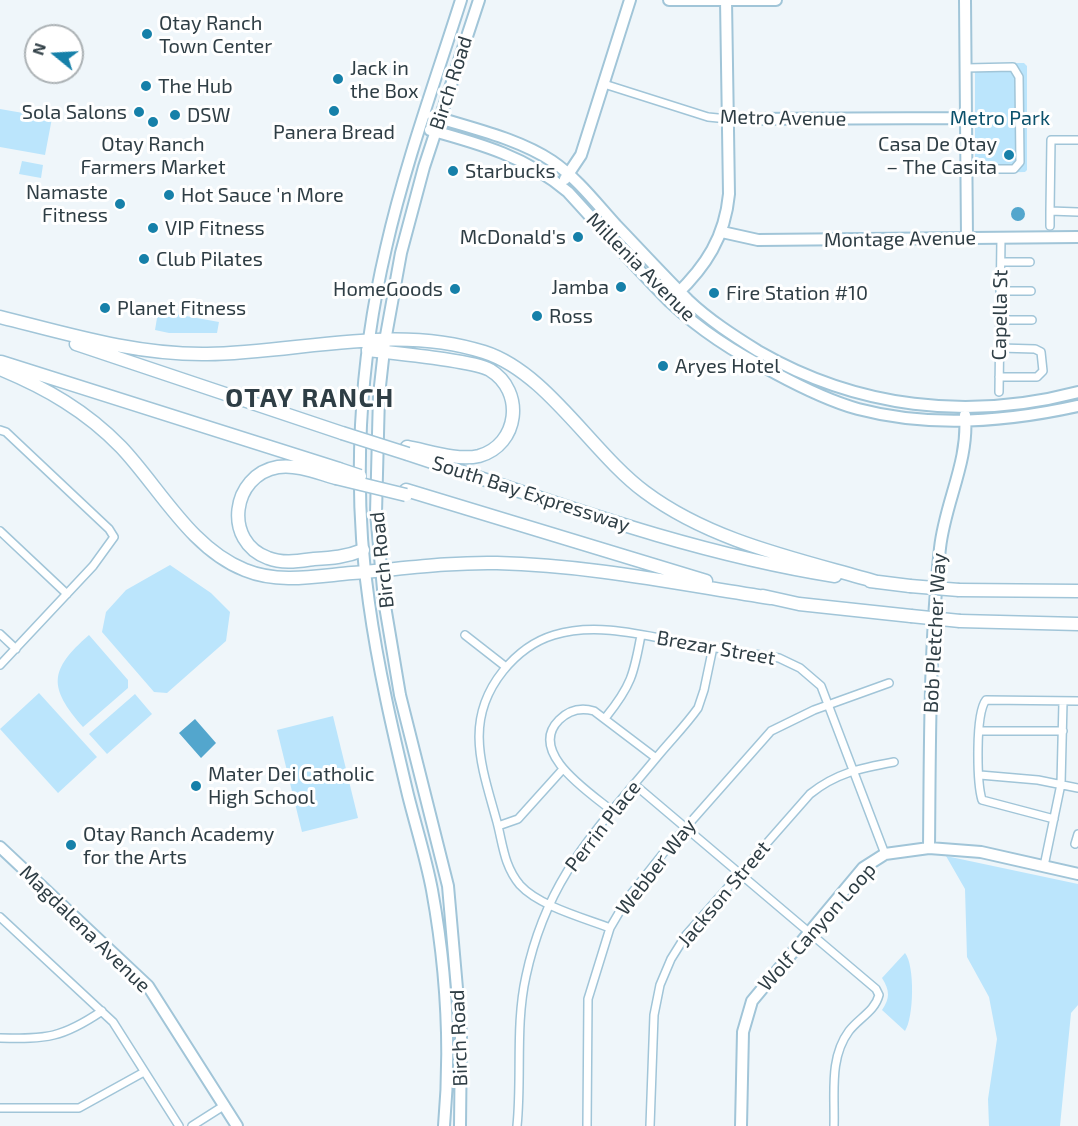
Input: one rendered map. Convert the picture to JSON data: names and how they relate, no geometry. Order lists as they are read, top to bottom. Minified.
{"streets":{"highway":["South Bay Expressway"],"street":["Birch Road","Metro Avenue","Montage Avenue","Millenia Avenue","Capella St","Bob Pletcher Way","Brezar Street","Perrin Place","Webber Way","Jackson Street","Wolf Canyon Loop","Magdalena Avenue"]},"crossings":[["Birch Road","Millenia Avenue"],["Montage Avenue","Capella St"],["Millenia Avenue","Bob Pletcher Way"],["Bob Pletcher Way","Wolf Canyon Loop"],["Brezar Street","Perrin Place"],["Brezar Street","Webber Way"],["Brezar Street","Jackson Street"],["Brezar Street","Wolf Canyon Loop"]],"districts":["OTAY RANCH"],"parks":["Metro Park"],"places":["Otay Ranch Town Center","Jack in the Box","The Hub","Panera Bread","Sola Salons","DSW","Otay Ranch Farmers Market","Casa De Otay – The Casita","Starbucks","Hot Sauce 'n More","Namaste Fitness","VIP Fitness","McDonald's","Club Pilates","Jamba","HomeGoods","Fire Station #10","Planet Fitness","Ross","Aryes Hotel","Mater Dei Catholic High School","Otay Ranch Academy for the Arts"],"north":"left"}
